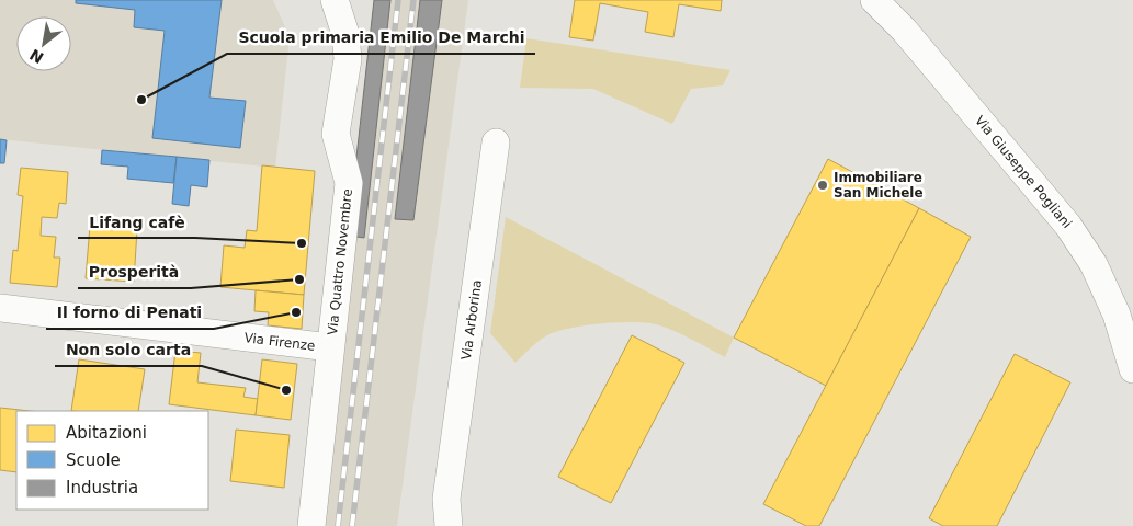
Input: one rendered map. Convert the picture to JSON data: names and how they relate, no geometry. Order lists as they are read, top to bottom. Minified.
{"streets":{"street":["Via Giuseppe Pogliani","Via Quattro Novembre","Via Arborina","Via Firenze"]},"crossings":[["Via Quattro Novembre","Via Firenze"]],"places":["Scuola primaria Emilio De Marchi","Immobiliare San Michele","Lifang cafè","Prosperità","Il forno di Penati","Non solo carta"],"legend":["Abitazioni","Scuole","Industria"],"north":"bottom left"}
